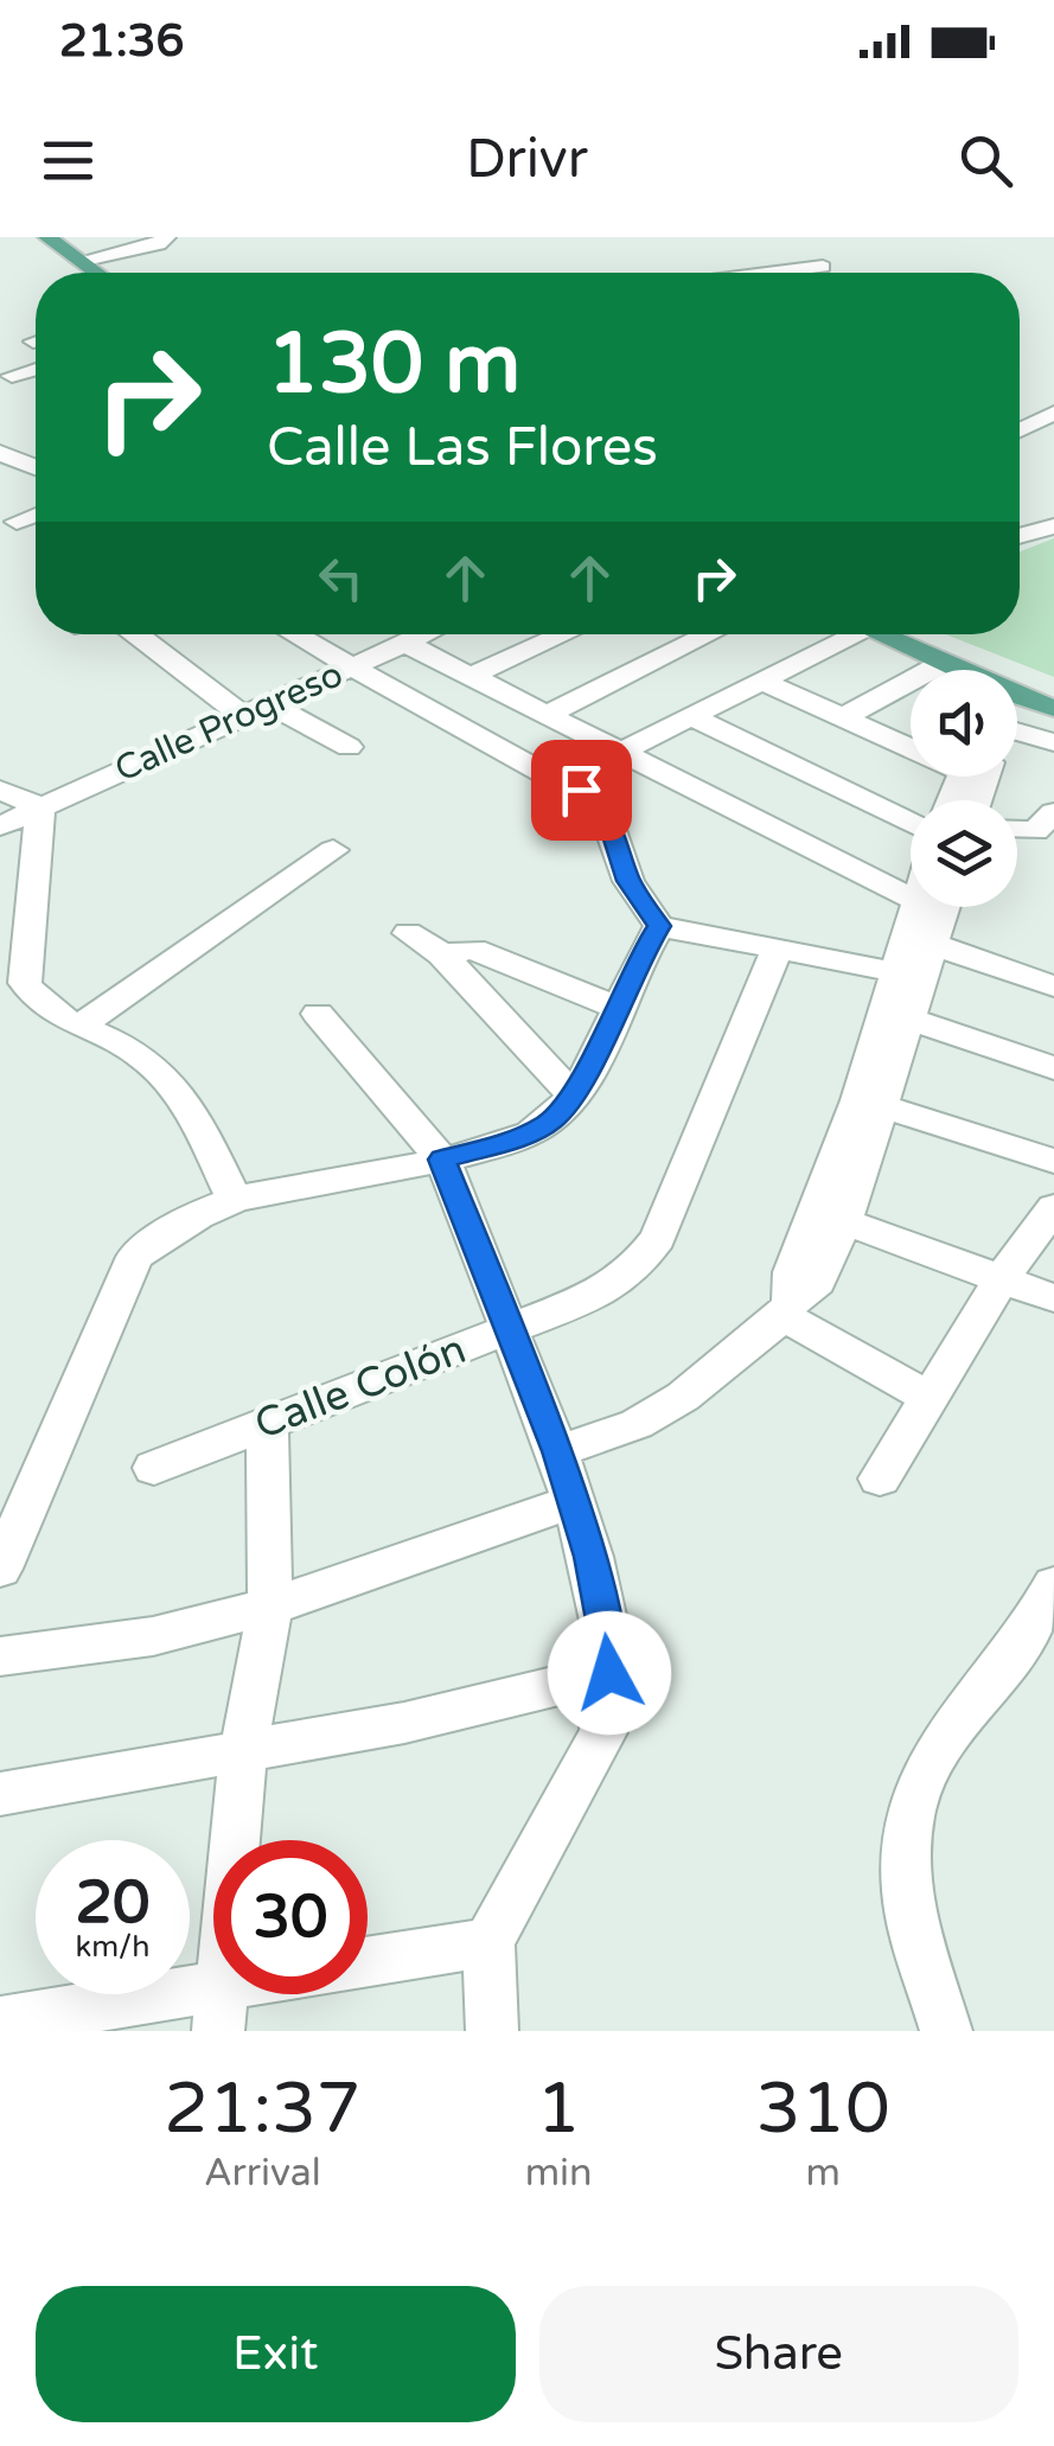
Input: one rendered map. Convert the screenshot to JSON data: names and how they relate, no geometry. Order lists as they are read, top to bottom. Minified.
{"streets":{"street":["Calle Progreso","Calle Colón"]},"page":{"status":"21:36","header":"Drivr","turn":["130 m","Calle Las Flores"],"speed":"20 km/h","limit":"30","eta":["21:37","Arrival","1","min","310","m"],"buttons":["Exit","Share"]}}
